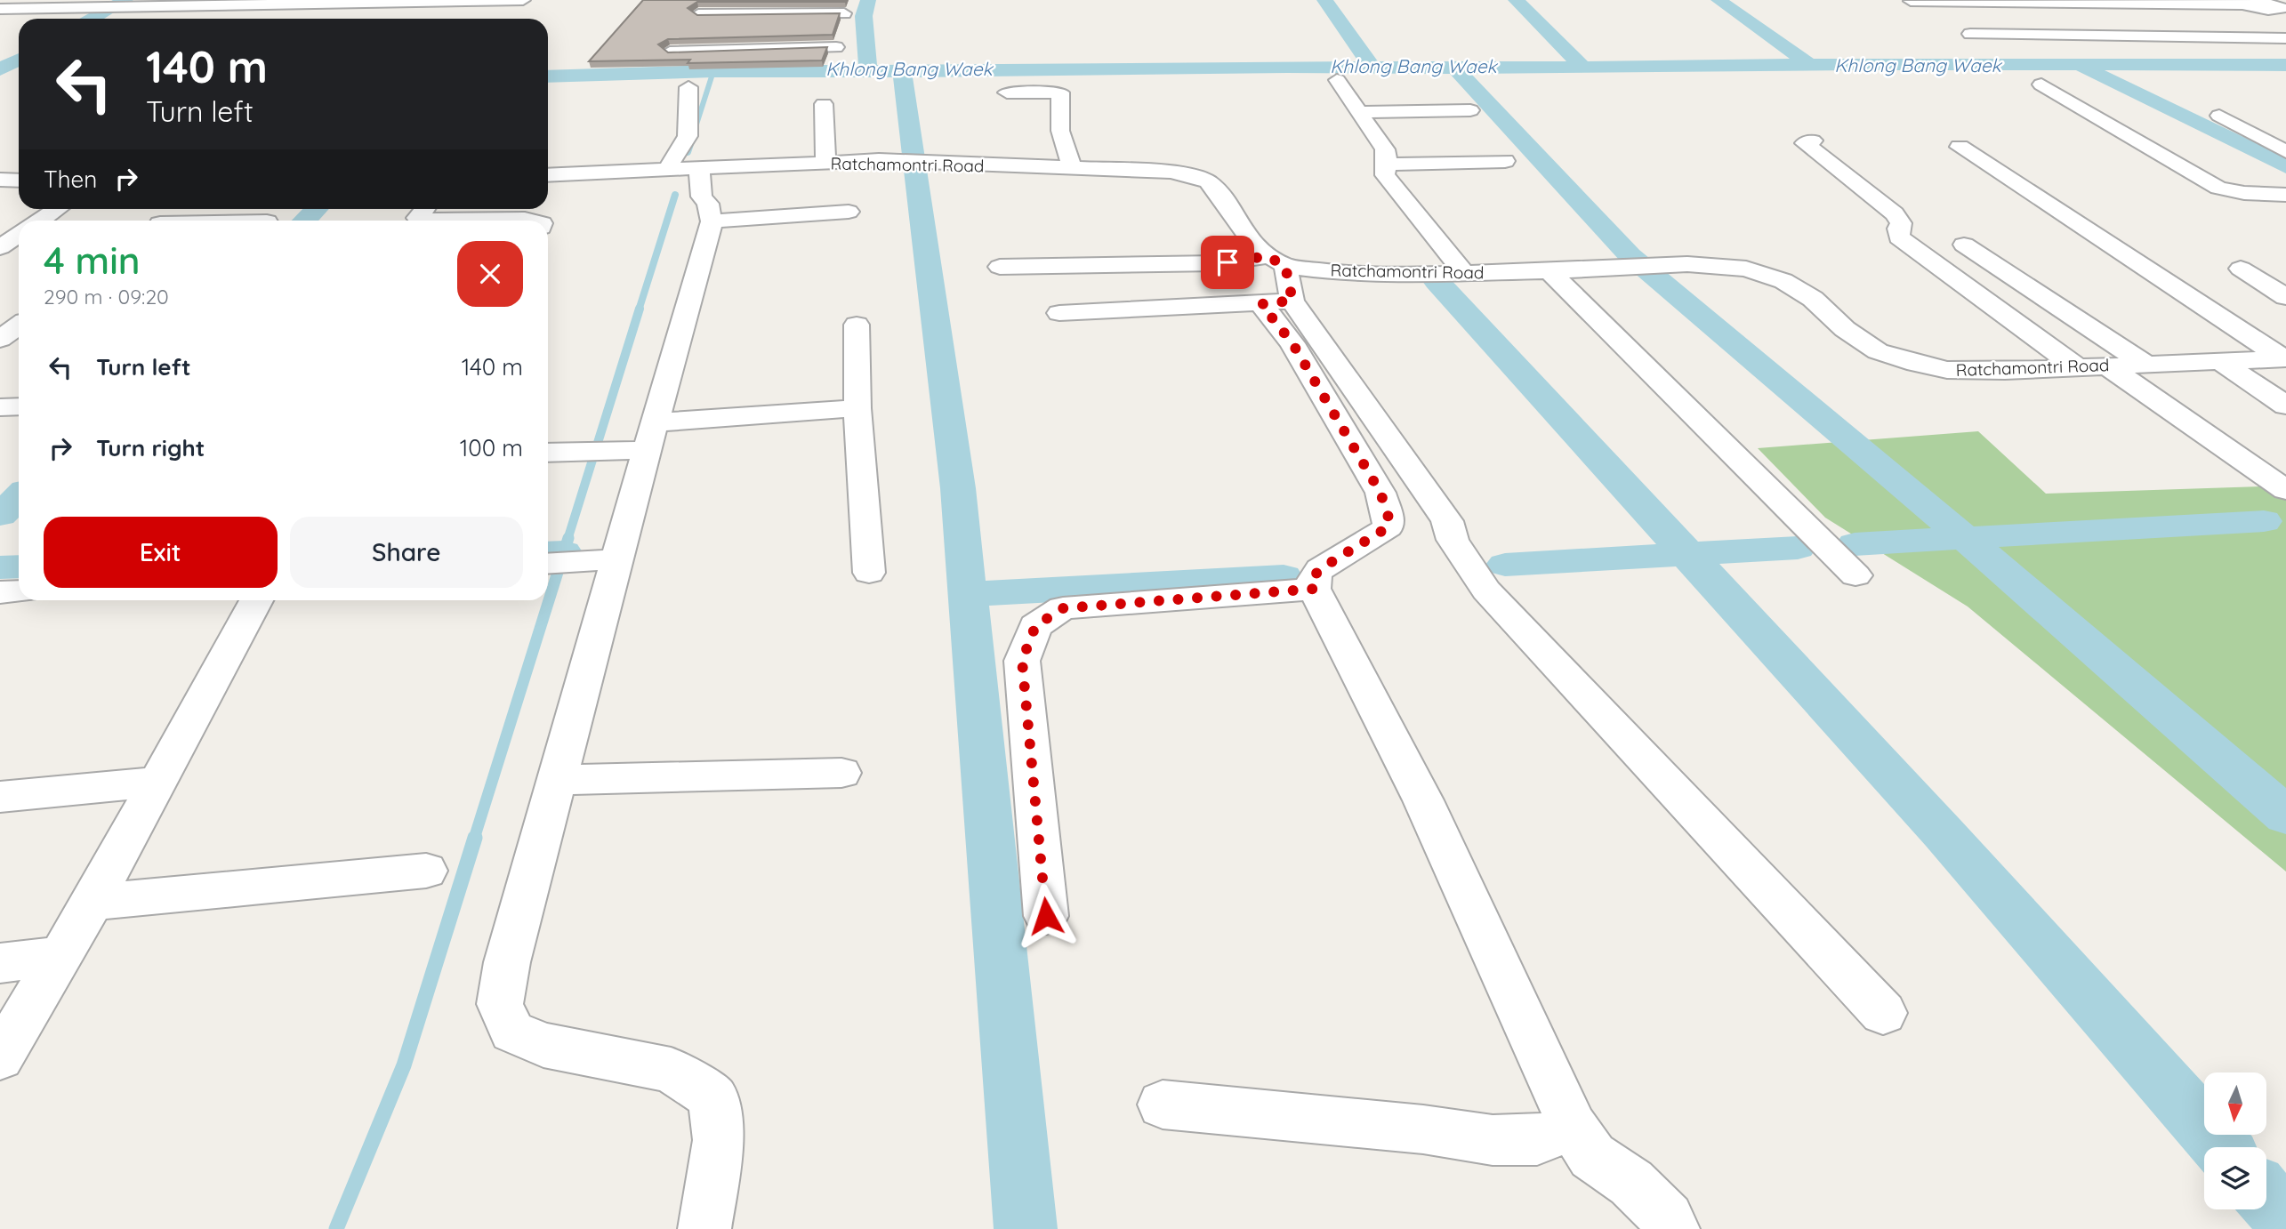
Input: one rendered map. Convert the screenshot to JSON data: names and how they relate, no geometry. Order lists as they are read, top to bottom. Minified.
{"streets":{"street":["Ratchamontri Road"]},"water":["Khlong Bang Waek"],"north":"bottom","page":{"turn":["140 m","Turn left"],"then":"Then","heading":["4 min","290 m · 09:20"],"list":[{"name":"Turn left","value":"140 m"},{"name":"Turn right","value":"100 m"}],"buttons":["Exit","Share"]}}
